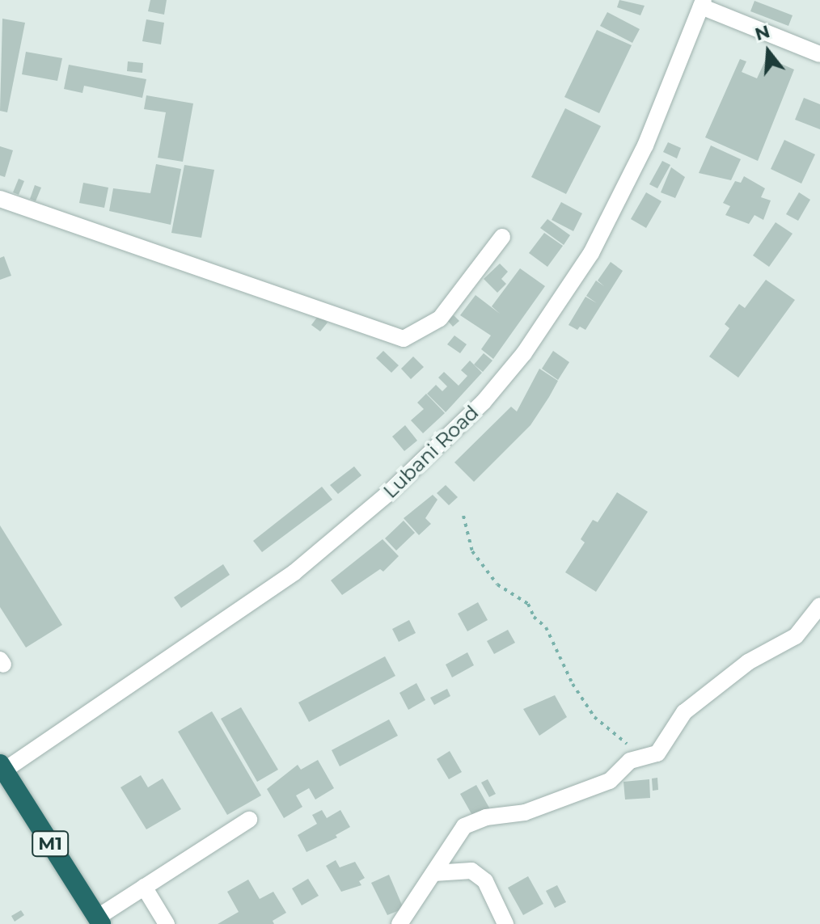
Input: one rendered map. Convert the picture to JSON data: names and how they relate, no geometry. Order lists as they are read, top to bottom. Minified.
{"streets":{"highway":["M1"],"street":["Lubani Road"]},"crossings":[["Lubani Road","M1"]],"north":"top"}
